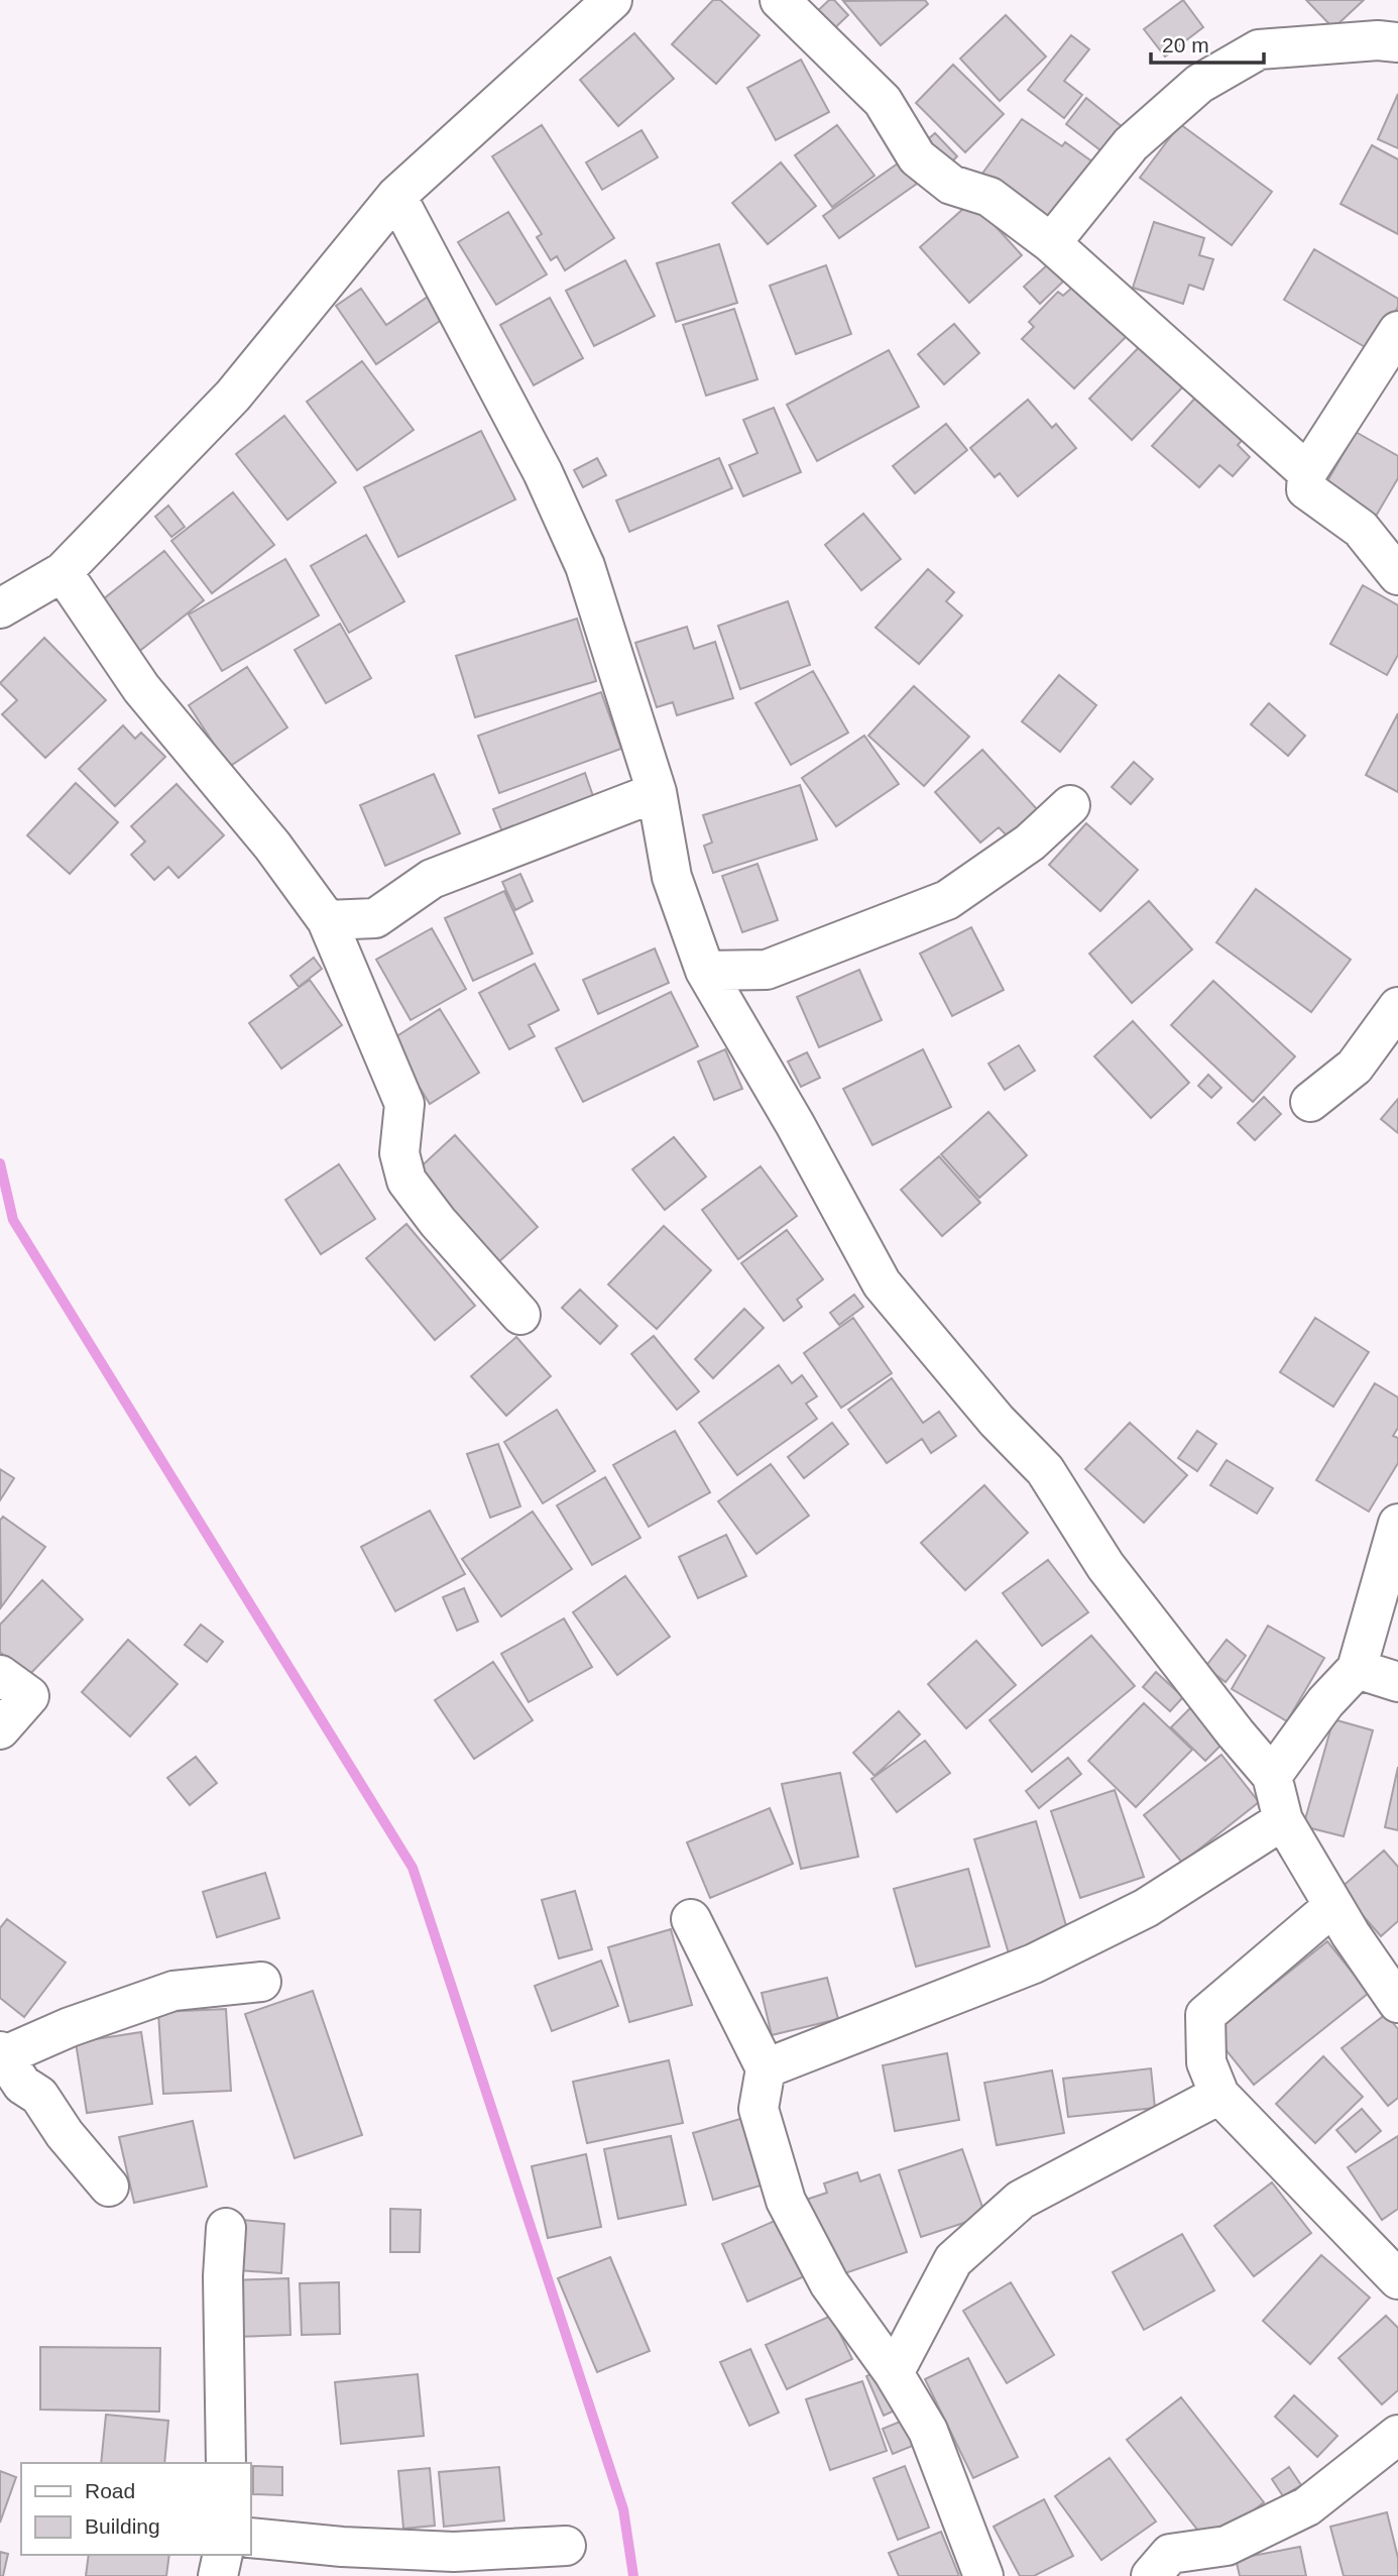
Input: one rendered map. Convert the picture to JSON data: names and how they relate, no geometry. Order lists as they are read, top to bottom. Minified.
{"legend":["Road","Building"],"scale_bar":"20 m"}
